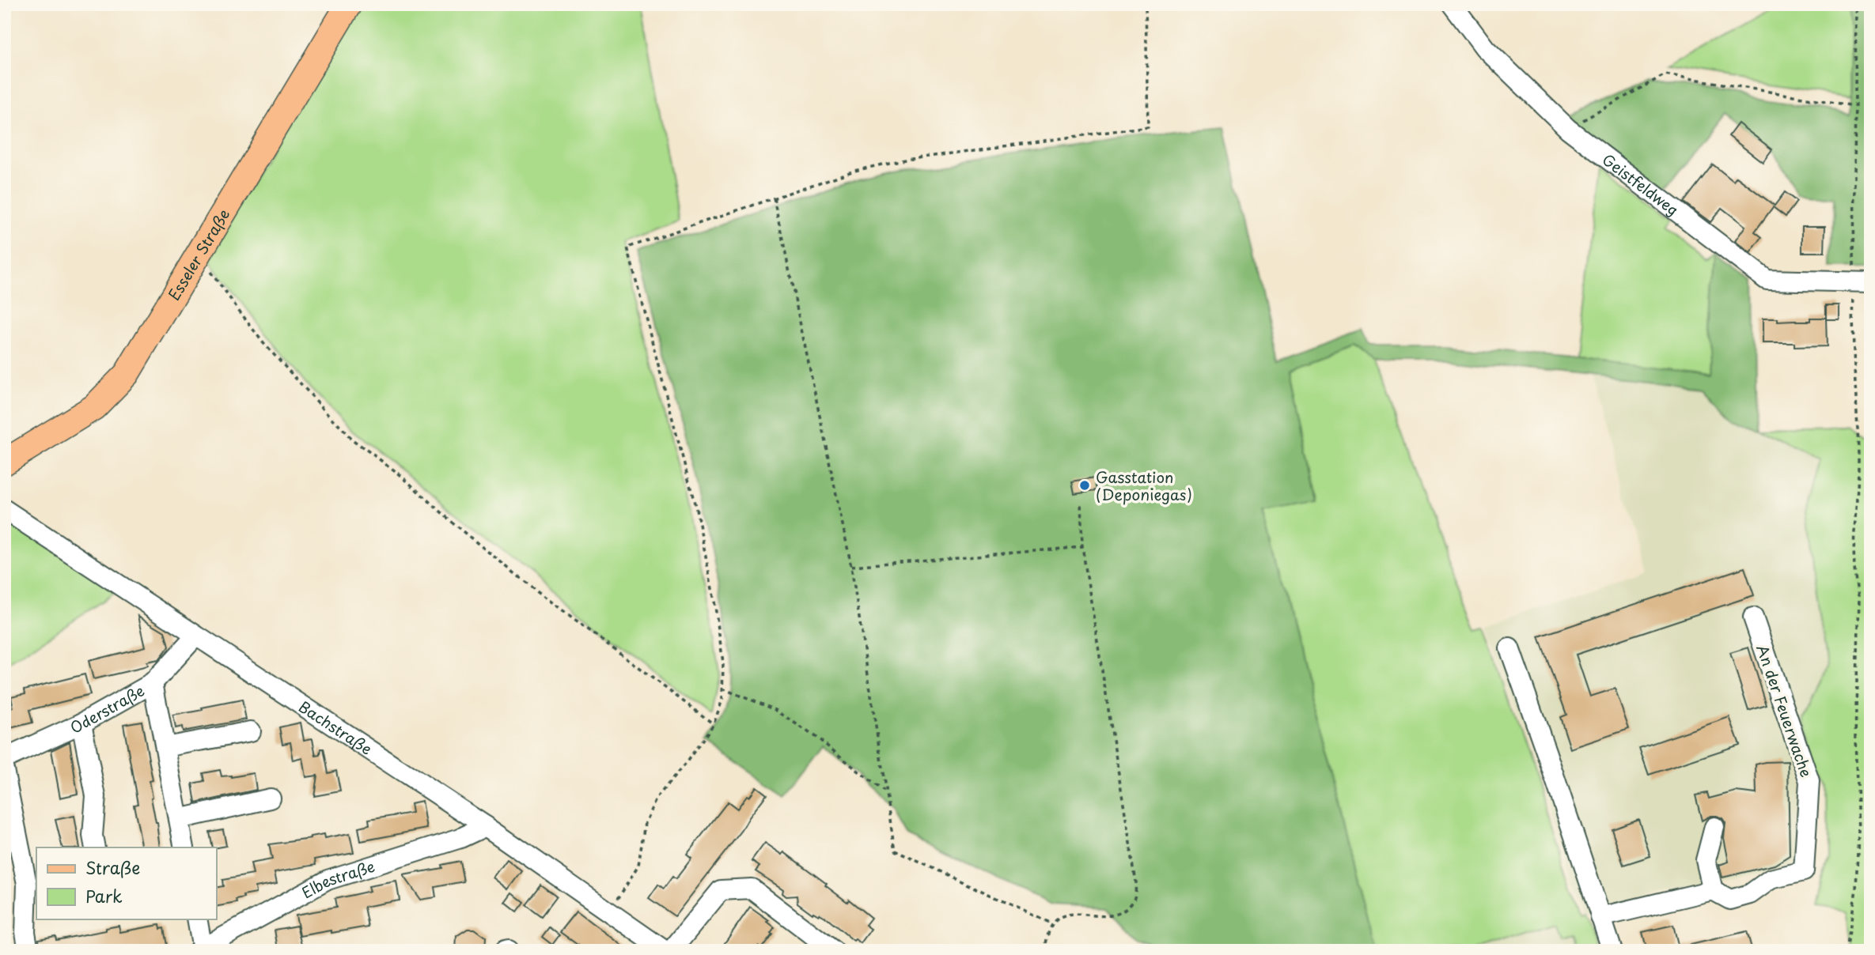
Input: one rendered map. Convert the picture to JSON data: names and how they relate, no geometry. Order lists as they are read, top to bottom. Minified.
{"streets":{"main road":["Esseler Straße"],"street":["Geistfeldweg","Oderstraße","An der Feuerwache","Bachstraße","Elbestraße"]},"crossings":[["Oderstraße","Bachstraße"],["Bachstraße","Elbestraße"]],"places":["Gasstation (Deponiegas)"],"legend":["Straße","Park"]}
